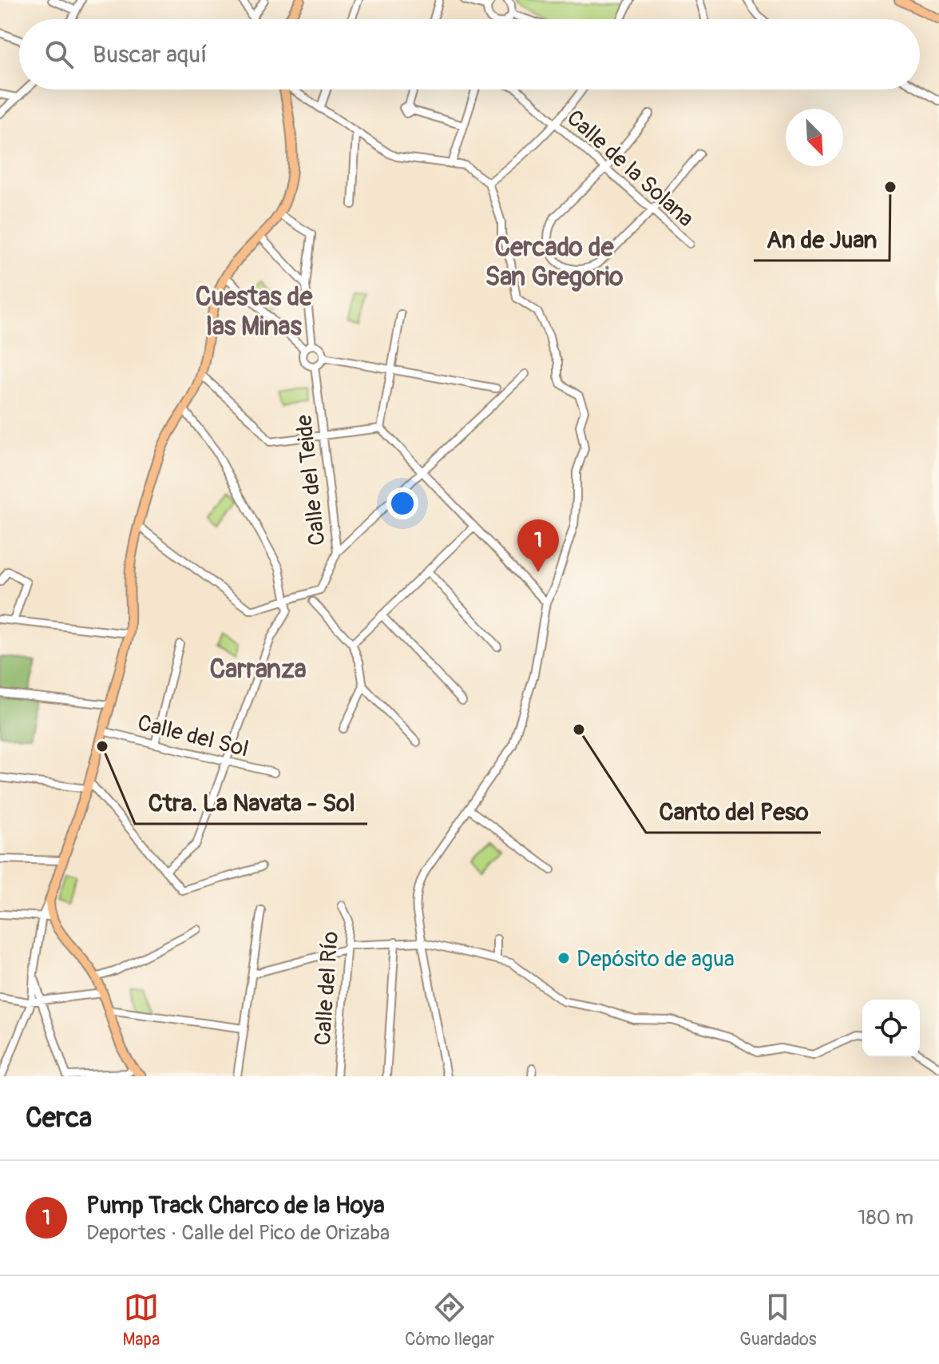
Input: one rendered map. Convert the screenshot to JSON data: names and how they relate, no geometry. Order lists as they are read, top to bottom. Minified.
{"streets":{"street":["Calle de la Solana","Calle del Teide","Calle del Sol","Calle del Río"]},"districts":["Cercado de San Gregorio","Cuestas de las Minas","Carranza"],"places":["An de Juan","Canto del Peso","Ctra. La Navata - Sol","Depósito de agua"],"north":"bottom right","page":{"search":"Buscar aquí","pins":"1","heading":"Cerca","list":[{"mark":"1","name":"Pump Track Charco de la Hoya","note":"Deportes · Calle del Pico de Orizaba","value":"180 m"}],"nav":["Mapa","Cómo llegar","Guardados"]}}
